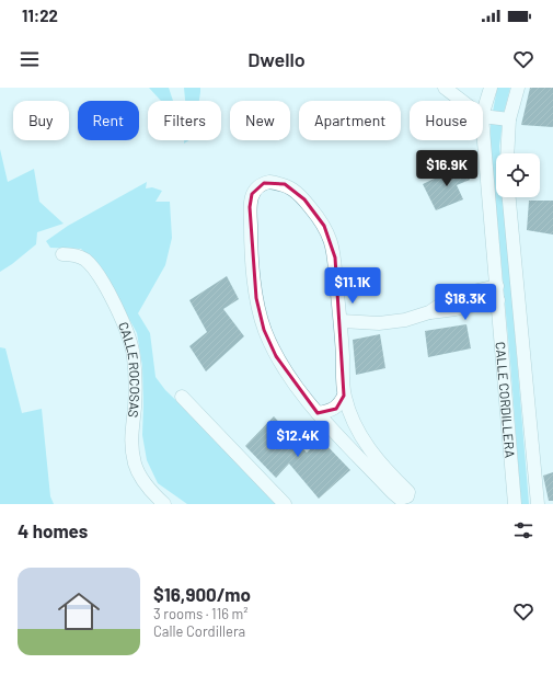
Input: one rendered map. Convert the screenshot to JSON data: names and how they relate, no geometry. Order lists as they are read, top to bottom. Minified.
{"streets":{"street":["CALLE ROCOSAS","CALLE CORDILLERA"]},"page":{"status":"11:22","header":"Dwello","chip":["Buy","Rent","Filters","New","Apartment","House"],"price":["$16.9K","$11.1K","$18.3K","$12.4K"],"heading":"4 homes","list":[{"name":"$16,900/mo","note":"3 rooms · 116 m² · Calle Cordillera"}]}}
